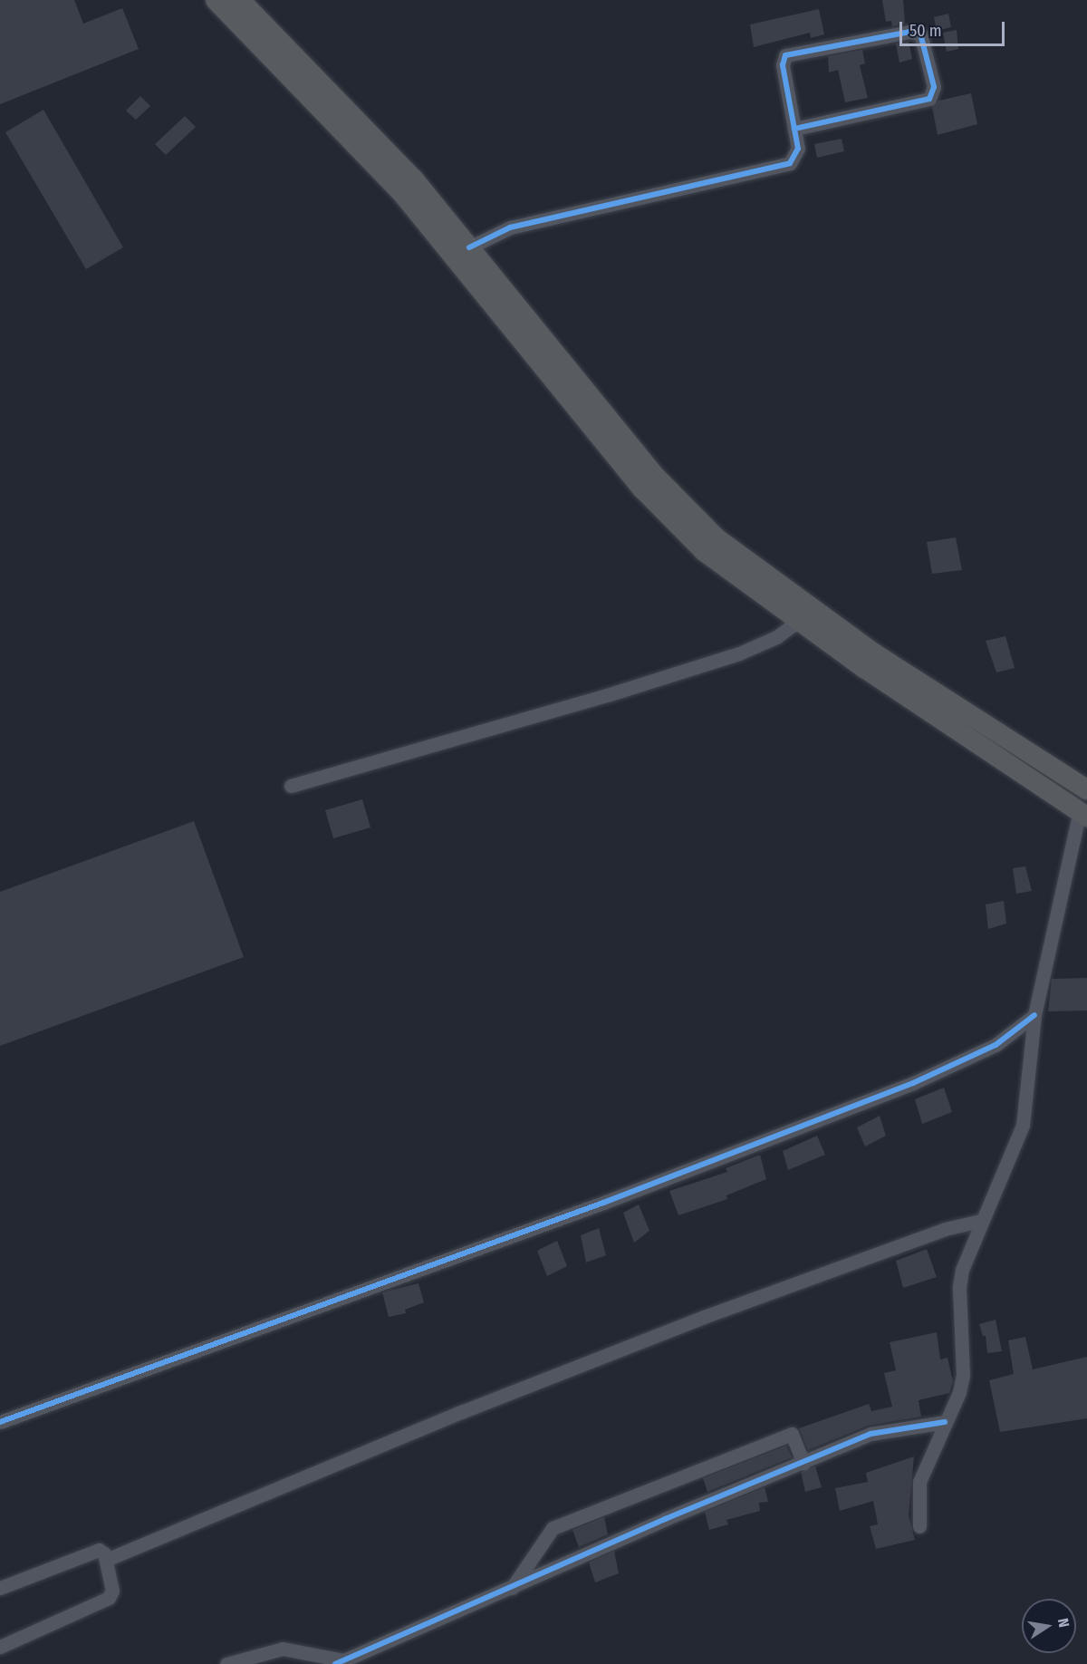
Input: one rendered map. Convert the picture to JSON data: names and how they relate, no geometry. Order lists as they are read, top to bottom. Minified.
{"scale_bar":"50 m","north":"right"}
